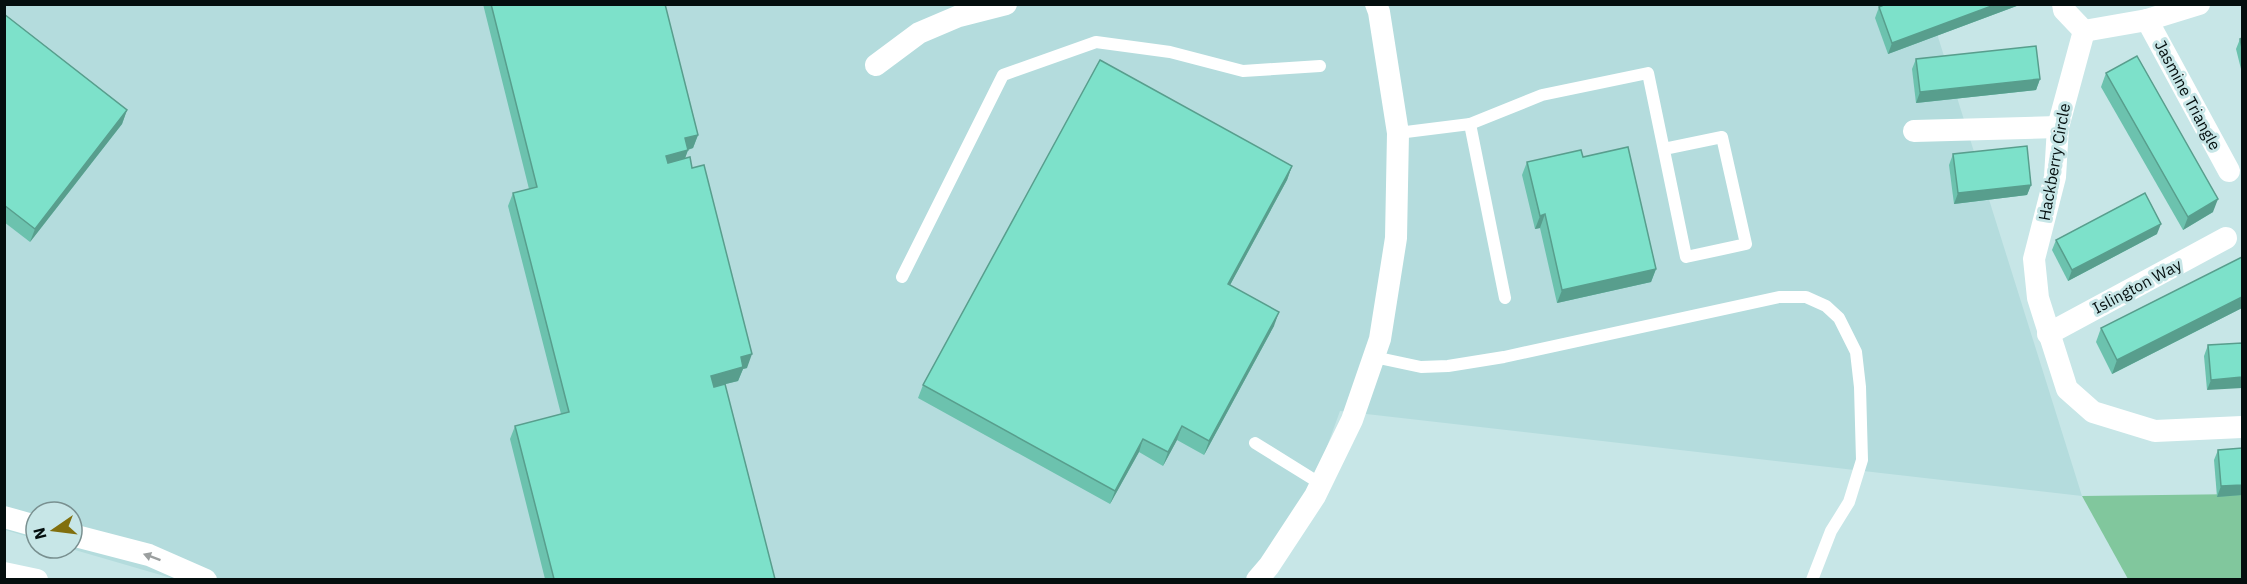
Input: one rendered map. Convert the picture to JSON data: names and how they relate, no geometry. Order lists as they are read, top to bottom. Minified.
{"streets":{"street":["Jasmine Triangle","Hackberry Circle","Islington Way"]},"crossings":[["Hackberry Circle","Islington Way"]],"north":"left"}
